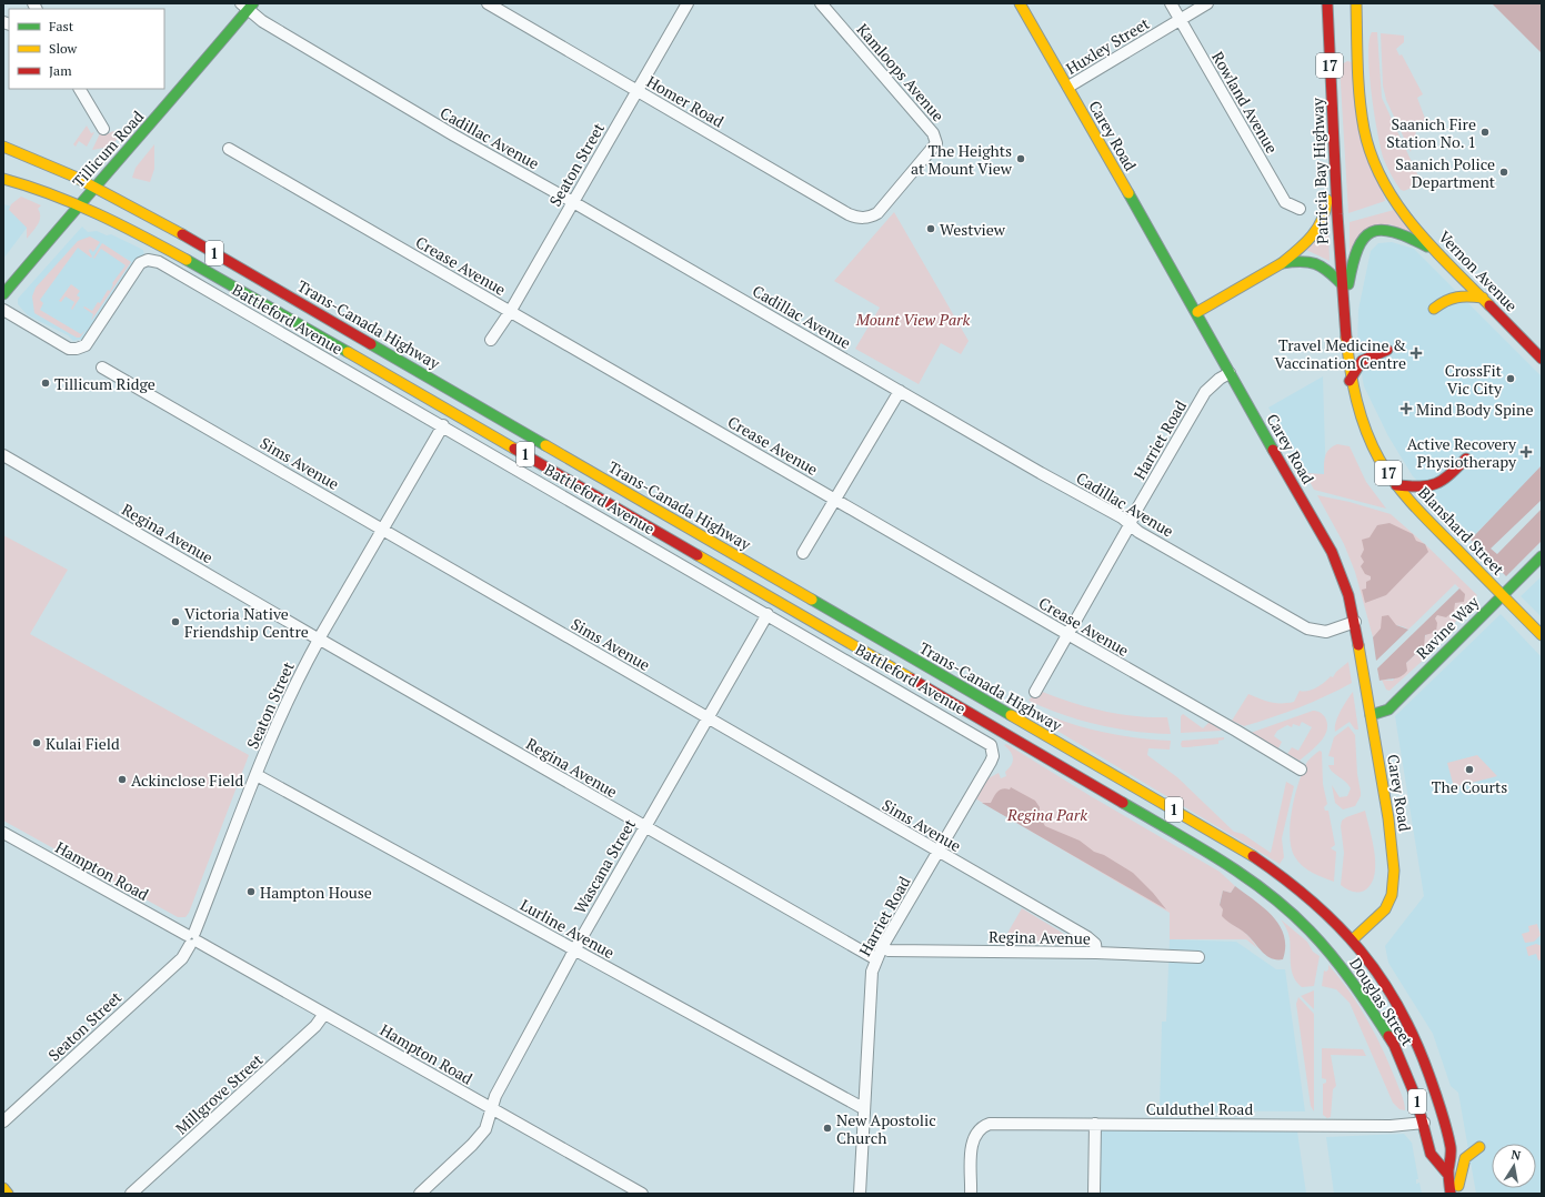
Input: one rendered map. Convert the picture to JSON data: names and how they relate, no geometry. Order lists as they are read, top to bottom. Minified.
{"streets":{"main road":["17","Carey Road","Tillicum Road","Patricia Bay Highway","1","Vernon Avenue","Trans-Canada Highway","Blanshard Street","Ravine Way","Douglas Street"],"street":["Huxley Street","Kamloops Avenue","Homer Road","Rowland Avenue","Cadillac Avenue","Seaton Street","Crease Avenue","Battleford Avenue","Harriet Road","Sims Avenue","Regina Avenue","Wascana Street","Hampton Road","Lurline Avenue","Millgrove Street","Culduthel Road"]},"crossings":[["Huxley Street","Rowland Avenue"],["Huxley Street","Carey Road"],["Kamloops Avenue","Homer Road"],["Homer Road","Seaton Street"],["Carey Road","Cadillac Avenue"],["Carey Road","Harriet Road"],["Carey Road","Ravine Way"],["Carey Road","Douglas Street"],["Cadillac Avenue","Tillicum Road"],["Cadillac Avenue","Seaton Street"],["Cadillac Avenue","Harriet Road"],["Tillicum Road","1"],["Tillicum Road","Trans-Canada Highway"],["Tillicum Road","Douglas Street"],["Seaton Street","Crease Avenue"],["Seaton Street","Sims Avenue"],["Seaton Street","Regina Avenue"],["Seaton Street","Hampton Road"],["Seaton Street","Lurline Avenue"],["Patricia Bay Highway","Blanshard Street"],["1","Douglas Street"],["Crease Avenue","Harriet Road"],["Battleford Avenue","Harriet Road"],["Battleford Avenue","Wascana Street"],["Trans-Canada Highway","Douglas Street"],["Harriet Road","Sims Avenue"],["Harriet Road","Regina Avenue"],["Harriet Road","Lurline Avenue"],["Sims Avenue","Regina Avenue"],["Sims Avenue","Wascana Street"],["Blanshard Street","Ravine Way"],["Regina Avenue","Wascana Street"],["Wascana Street","Hampton Road"],["Wascana Street","Lurline Avenue"],["Hampton Road","Millgrove Street"],["Douglas Street","Culduthel Road"]],"parks":["Mount View Park","Regina Park"],"places":{"other":["Saanich Fire Station No. 1","The Heights at Mount View","Saanich Police Department","Westview","CrossFit Vic City","Tillicum Ridge","Victoria Native Friendship Centre","Kulai Field","The Courts","Ackinclose Field","Hampton House","New Apostolic Church"],"health":["Travel Medicine & Vaccination Centre","Mind Body Spine","Active Recovery Physiotherapy"]},"legend":["Fast","Slow","Jam"],"north":"top"}
